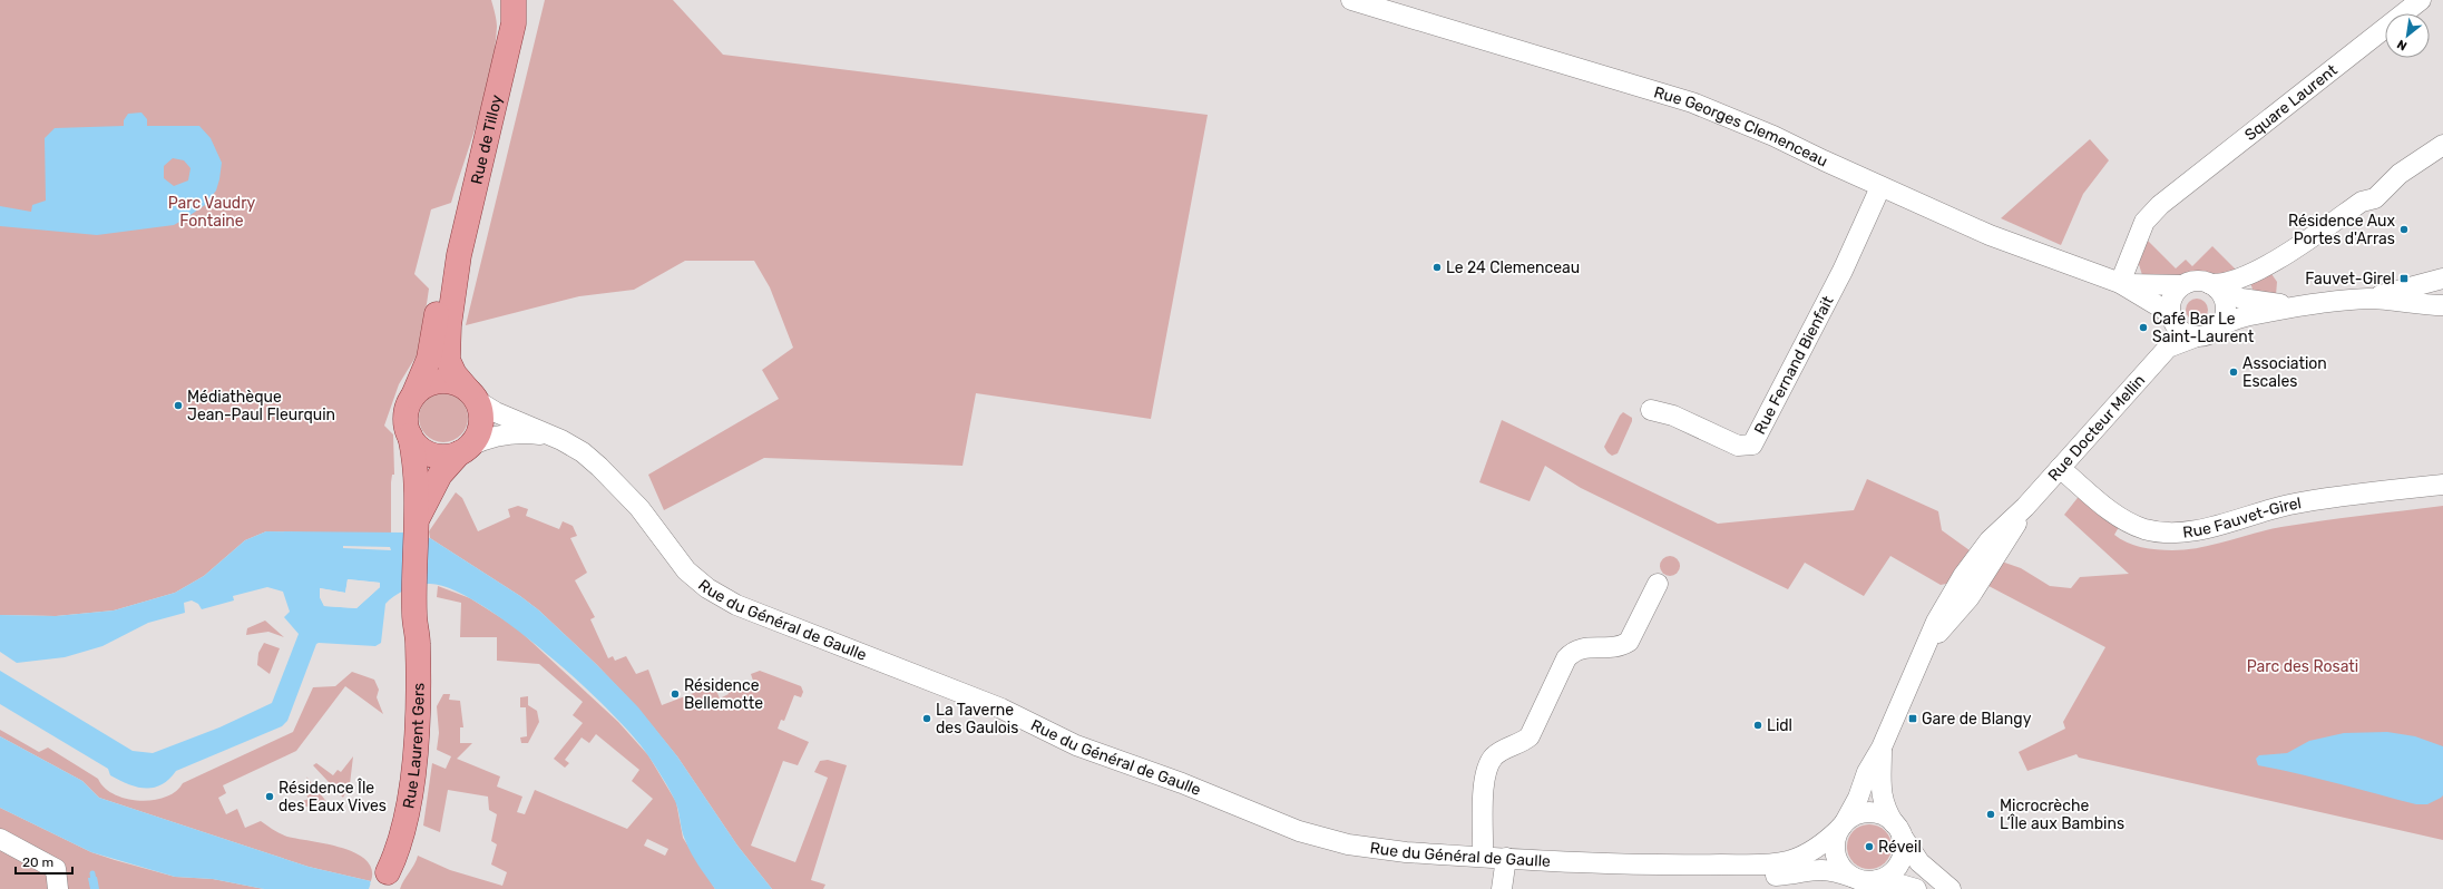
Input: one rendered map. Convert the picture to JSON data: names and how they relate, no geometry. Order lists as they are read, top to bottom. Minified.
{"streets":{"main road":["Rue de Tilloy","Rue Laurent Gers"],"street":["Square Laurent","Rue Georges Clemenceau","Rue Fernand Bienfait","Rue Docteur Mellin","Rue Fauvet-Girel","Rue du Général de Gaulle"]},"crossings":[["Square Laurent","Rue Georges Clemenceau"],["Rue Georges Clemenceau","Rue Fernand Bienfait"],["Rue de Tilloy","Rue du Général de Gaulle"],["Rue de Tilloy","Rue Laurent Gers"],["Rue Docteur Mellin","Rue Fauvet-Girel"],["Rue du Général de Gaulle","Rue Laurent Gers"]],"parks":["Parc Vaudry Fontaine","Parc des Rosati"],"places":{"other":["Résidence Aux Portes d'Arras","Le 24 Clemenceau","Café Bar Le Saint-Laurent","Association Escales","Médiathèque Jean-Paul Fleurquin","Résidence Bellemotte","La Taverne des Gaulois","Lidl","Résidence Île des Eaux Vives","Microcrèche L’Île aux Bambins","Réveil"],"transit":["Fauvet-Girel","Gare de Blangy"]},"scale_bar":"20 m","north":"bottom left"}
